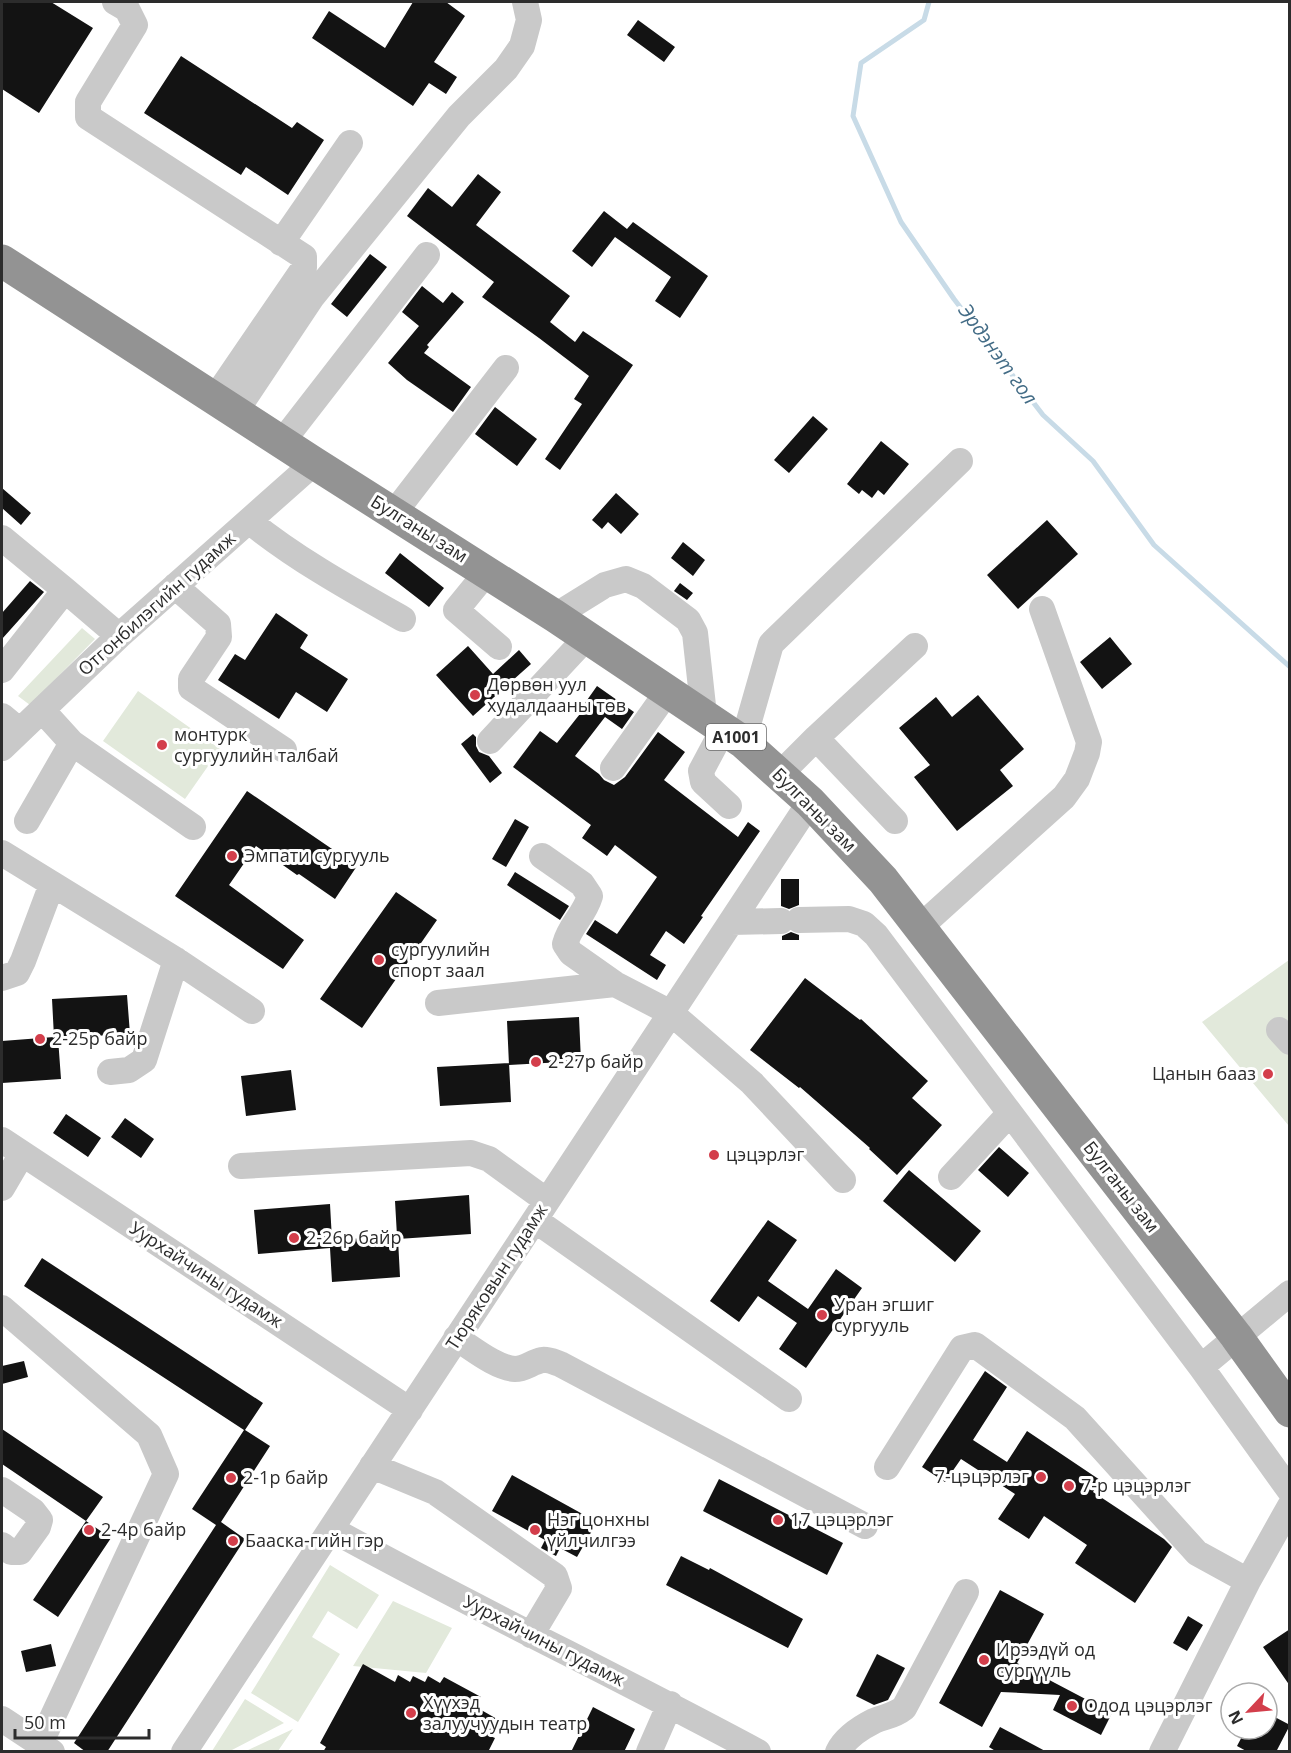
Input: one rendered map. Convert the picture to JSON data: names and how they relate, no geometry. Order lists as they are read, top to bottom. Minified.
{"streets":{"highway":["Булганы зам","A1001"],"street":["Отгонбилэгийн гудамж","Уурхайчины гудамж","Тюряковын гудамж"]},"crossings":[["Булганы зам","Отгонбилэгийн гудамж"],["Булганы зам","Тюряковын гудамж"],["Уурхайчины гудамж","Тюряковын гудамж"]],"water":["Эрдэнэт гол"],"places":["Дөрвөн уул худалдааны төв","монтурк сургуулийн талбай","Эмпати сургууль","сургуулийн спорт заал","2-25р байр","2-27р байр","Цанын бааз","цэцэрлэг","2-26р байр","Уран эгшиг сургууль","7-цэцэрлэг","2-1р байр","7-р цэцэрлэг","17 цэцэрлэг","2-4р байр","Нэг цонхны үйлчилгээ","Бааска-гийн гэр","Ирээдүй од сургүүль","Одод цэцэрлэг","Хүүхэд залуучуудын театр"],"scale_bar":"50 m","north":"bottom left"}
